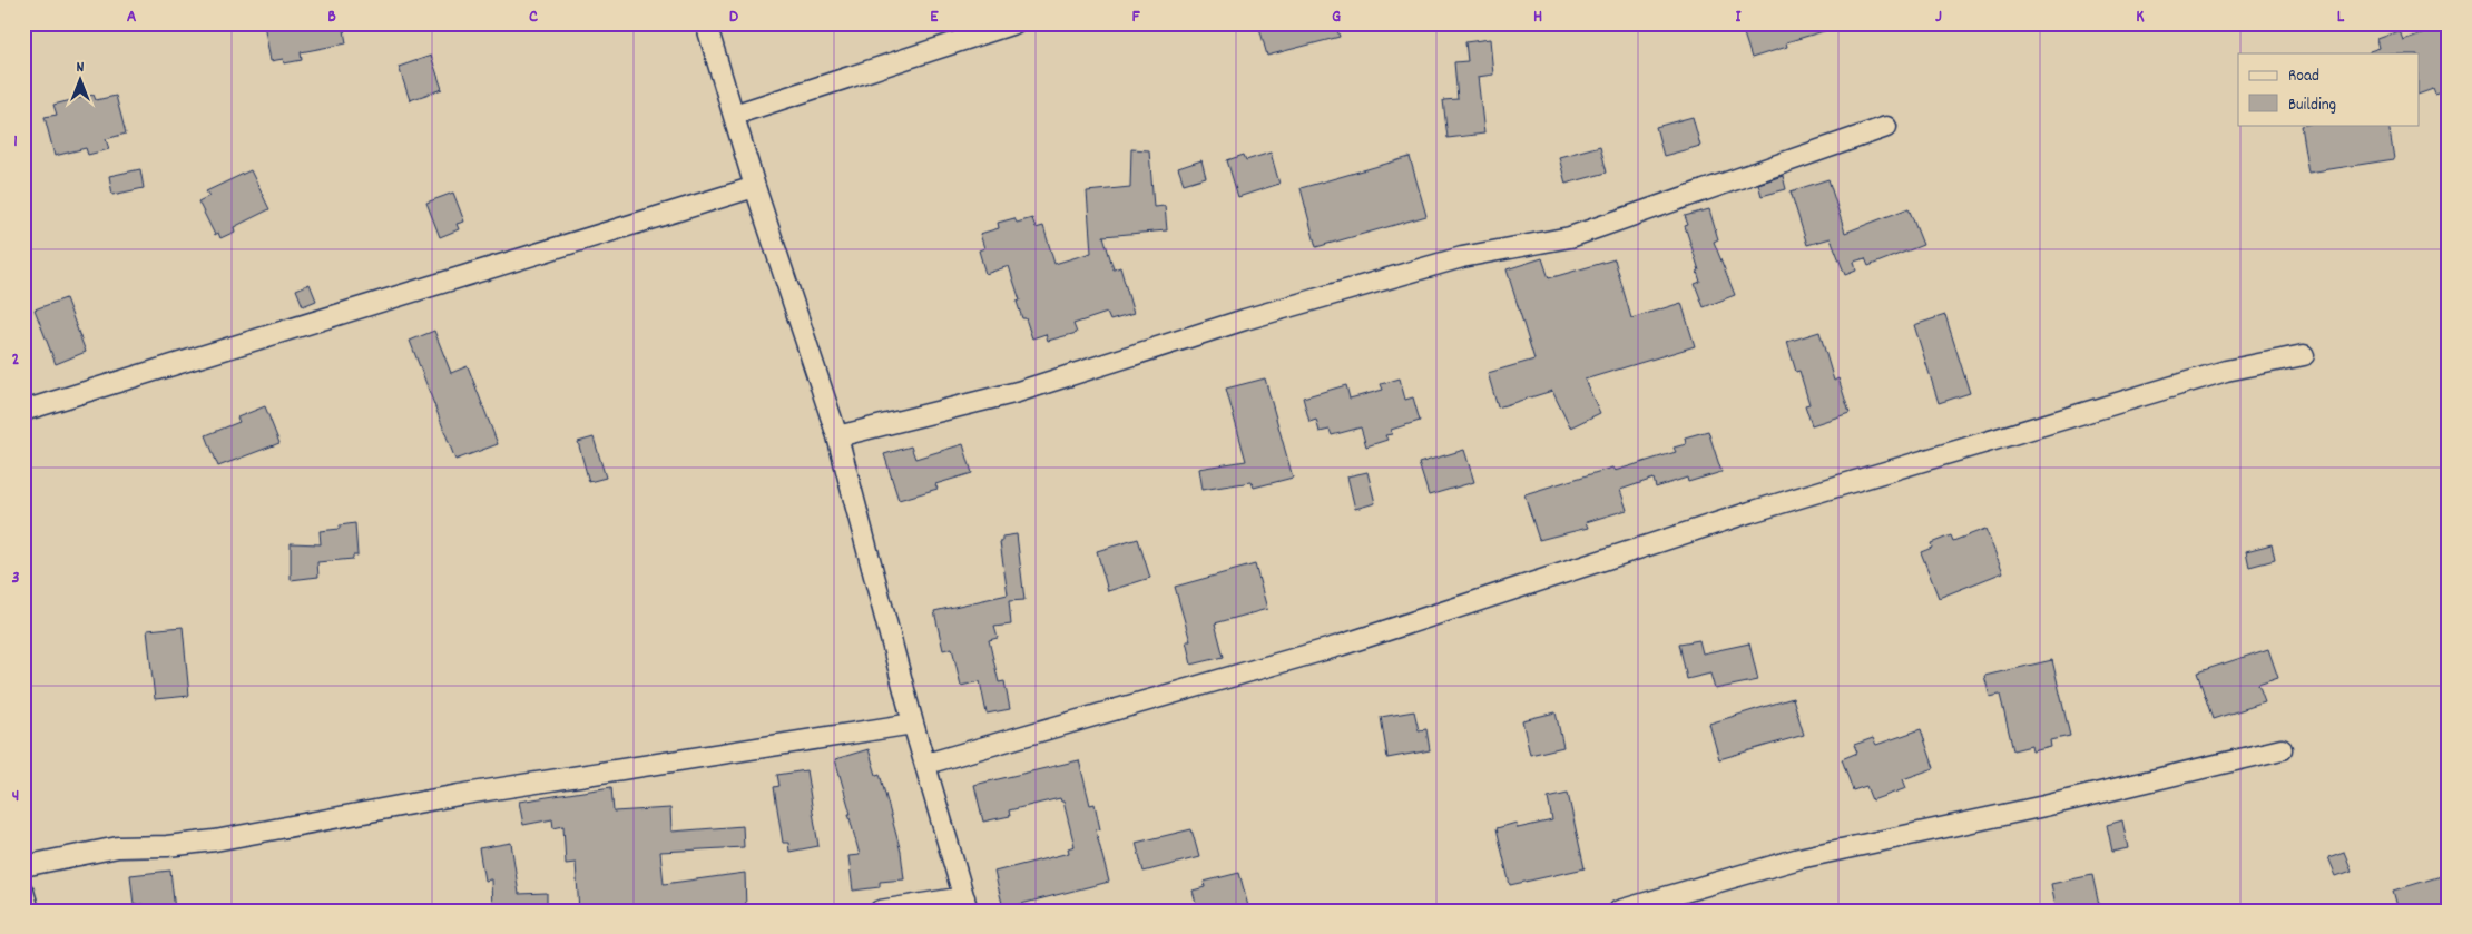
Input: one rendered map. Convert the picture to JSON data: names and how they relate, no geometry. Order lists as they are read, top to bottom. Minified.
{"legend":["Road","Building"],"north":"top","grid":{"columns":["A","B","C","D","E","F","G","H","I","J","K","L"],"rows":["1","2","3","4"]}}
